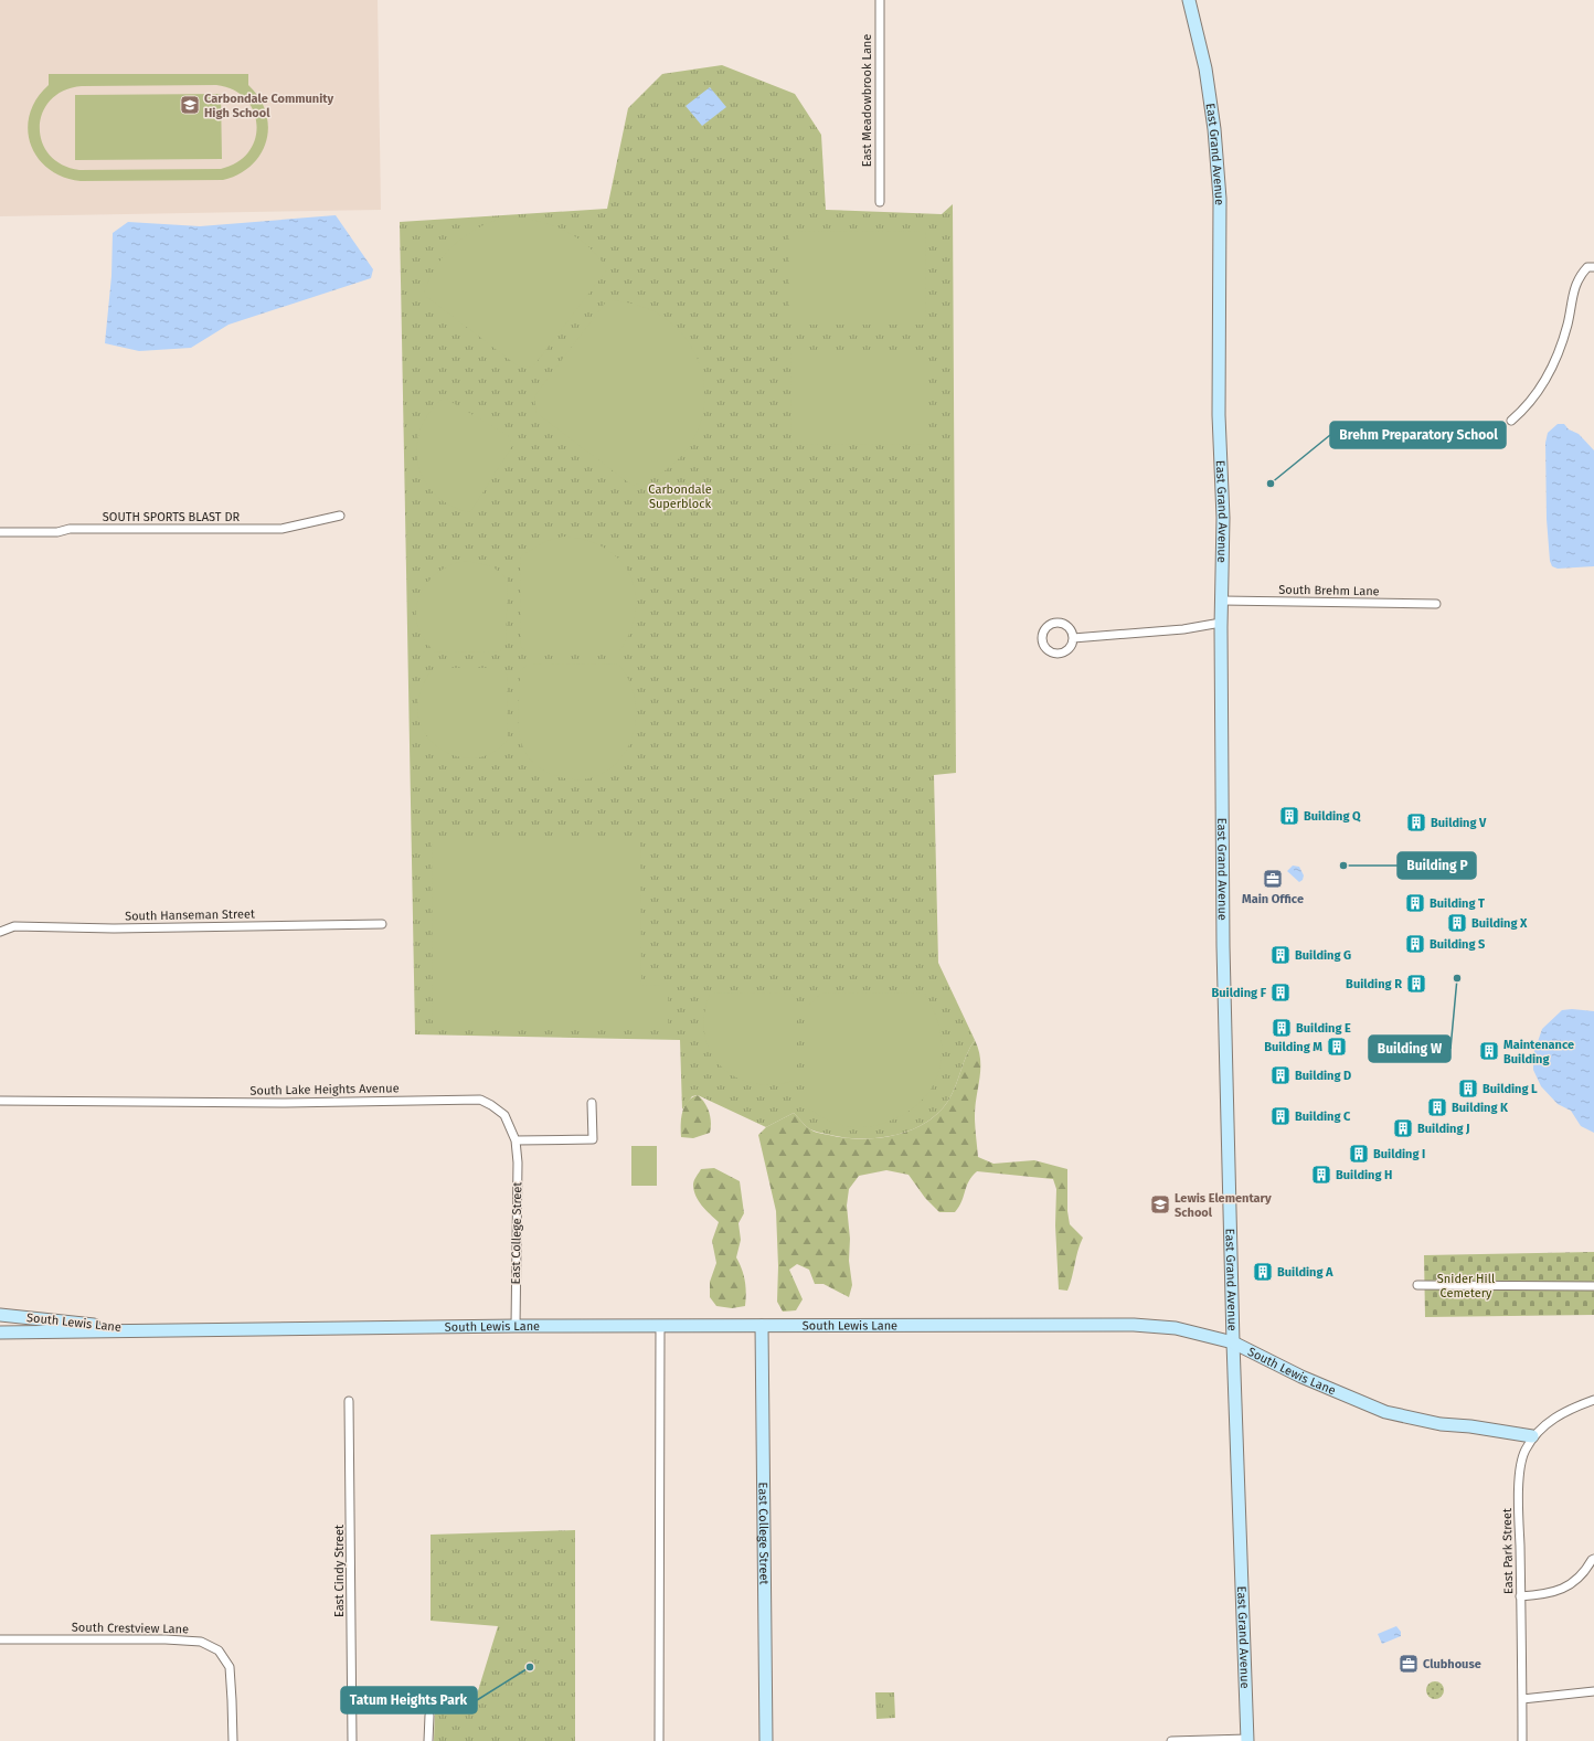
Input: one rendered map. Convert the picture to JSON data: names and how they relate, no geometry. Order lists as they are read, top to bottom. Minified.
{"streets":{"street":["East Meadowbrook Lane","East Grand Avenue","SOUTH SPORTS BLAST DR","South Brehm Lane","South Hanseman Street","South Lake Heights Avenue","East College Street","South Lewis Lane","East Park Street","East Cindy Street","South Crestview Lane"]},"crossings":[["East Grand Avenue","South Brehm Lane"],["East Grand Avenue","South Lewis Lane"],["South Lake Heights Avenue","East College Street"],["East College Street","South Lewis Lane"],["South Lewis Lane","East Park Street"]],"parks":["Carbondale Superblock","Snider Hill Cemetery"],"places":{"school or university":["Carbondale Community High School","Lewis Elementary School"],"other":["Brehm Preparatory School","Building P","Building W","Tatum Heights Park"],"building":["Building Q","Building V","Building T","Building X","Building S","Building G","Building R","Building F","Building E","Building M","Maintenance Building","Building D","Building L","Building K","Building C","Building J","Building I","Building H","Building A"],"office":["Main Office","Clubhouse"]}}
